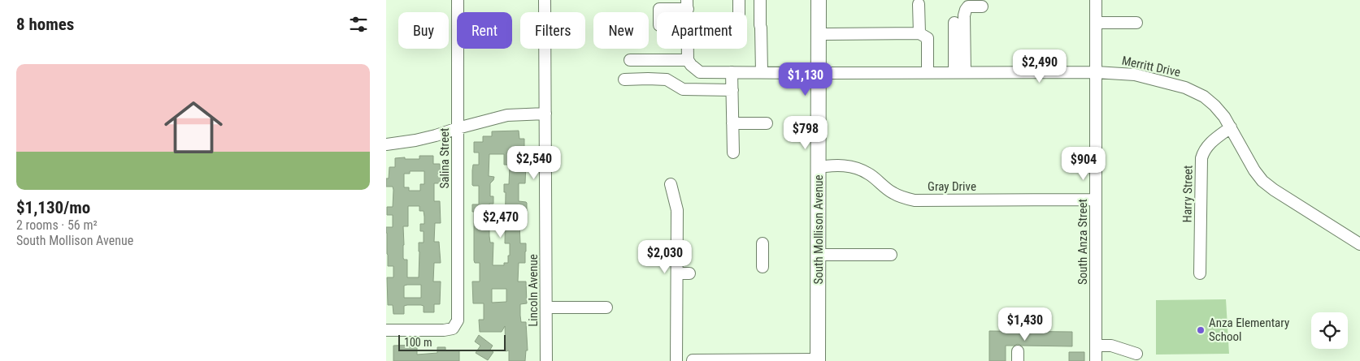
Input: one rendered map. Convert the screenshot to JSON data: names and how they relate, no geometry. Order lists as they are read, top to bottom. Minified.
{"streets":{"main road":["South Mollison Avenue"],"street":["Merritt Drive","Salina Street","Gray Drive","Harry Street","South Anza Street","Lincoln Avenue"]},"crossings":[["Merritt Drive","Harry Street"],["Merritt Drive","South Mollison Avenue"],["Merritt Drive","South Anza Street"],["Gray Drive","South Mollison Avenue"],["Gray Drive","South Anza Street"]],"places":["Anza Elementary School"],"scale_bar":"100 m","page":{"heading":"8 homes","chip":["Buy","Rent","Filters","New","Apartment"],"list":[{"name":"$1,130/mo","note":"2 rooms · 56 m² · South Mollison Avenue"}],"price":["$2,490","$1,130","$798","$2,540","$904","$2,470","$2,030","$1,430"],"scale":"100 m"}}
